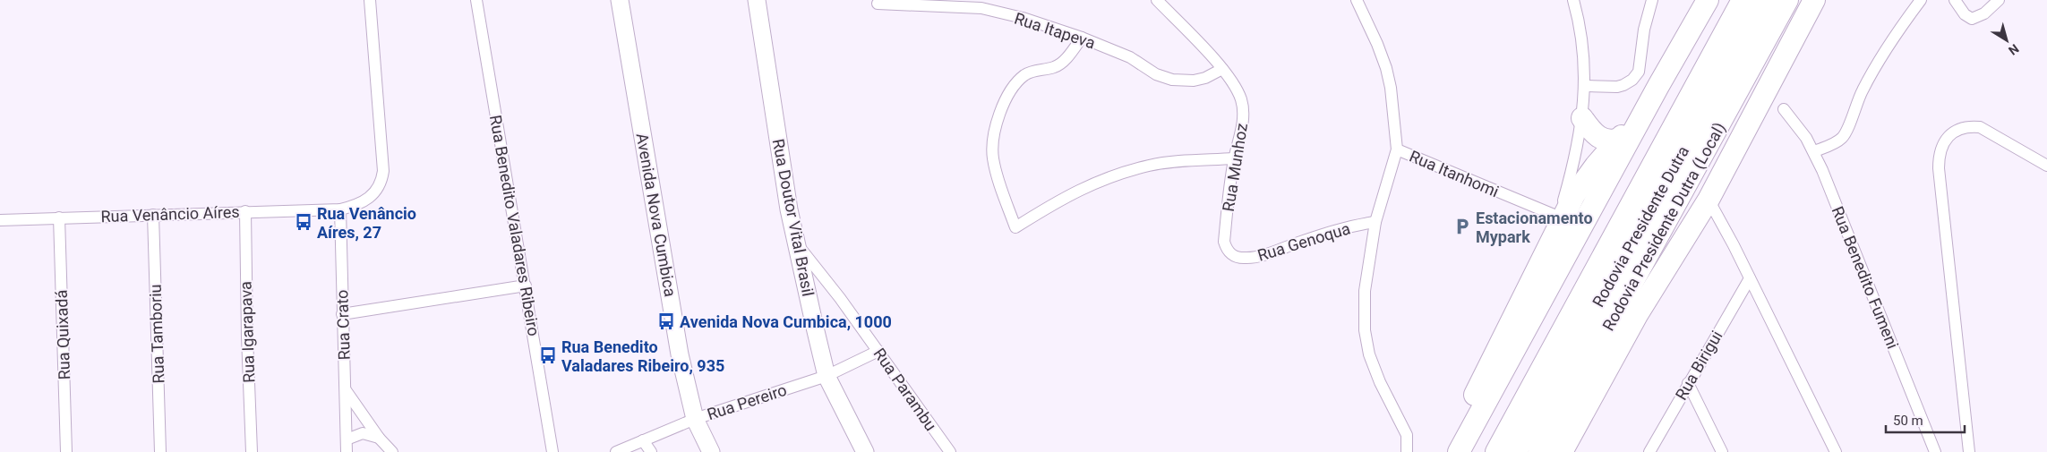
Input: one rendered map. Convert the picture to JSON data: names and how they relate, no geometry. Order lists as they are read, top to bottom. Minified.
{"streets":{"highway":["Rodovia Presidente Dutra","Rodovia Presidente Dutra (Local)"],"street":["Rua Itapeva","Rua Munhoz","Rua Itanhomi","Rua Venâncio Aíres","Avenida Nova Cumbica","Rua Doutor Vital Brasil","Rua Benedito Valadares Ribeiro","Rua Genoqua","Rua Benedito Fumeni","Rua Crato","Rua Igarapava","Rua Tamboriu","Rua Quixadá","Rua Birigui","Rua Parambu","Rua Pereiro"]},"crossings":[["Rua Itapeva","Rua Munhoz"],["Rua Munhoz","Rua Genoqua"],["Rua Venâncio Aíres","Rua Crato"],["Rua Venâncio Aíres","Rua Igarapava"],["Rua Venâncio Aíres","Rua Tamboriu"],["Rua Venâncio Aíres","Rua Quixadá"],["Avenida Nova Cumbica","Rua Pereiro"],["Rua Doutor Vital Brasil","Rua Parambu"],["Rua Doutor Vital Brasil","Rua Pereiro"],["Rua Parambu","Rua Pereiro"]],"places":{"bus stop":["Rua Venâncio Aíres, 27","Avenida Nova Cumbica, 1000","Rua Benedito Valadares Ribeiro, 935"],"parking":["Estacionamento Mypark"]},"scale_bar":"50 m","north":"bottom right"}
